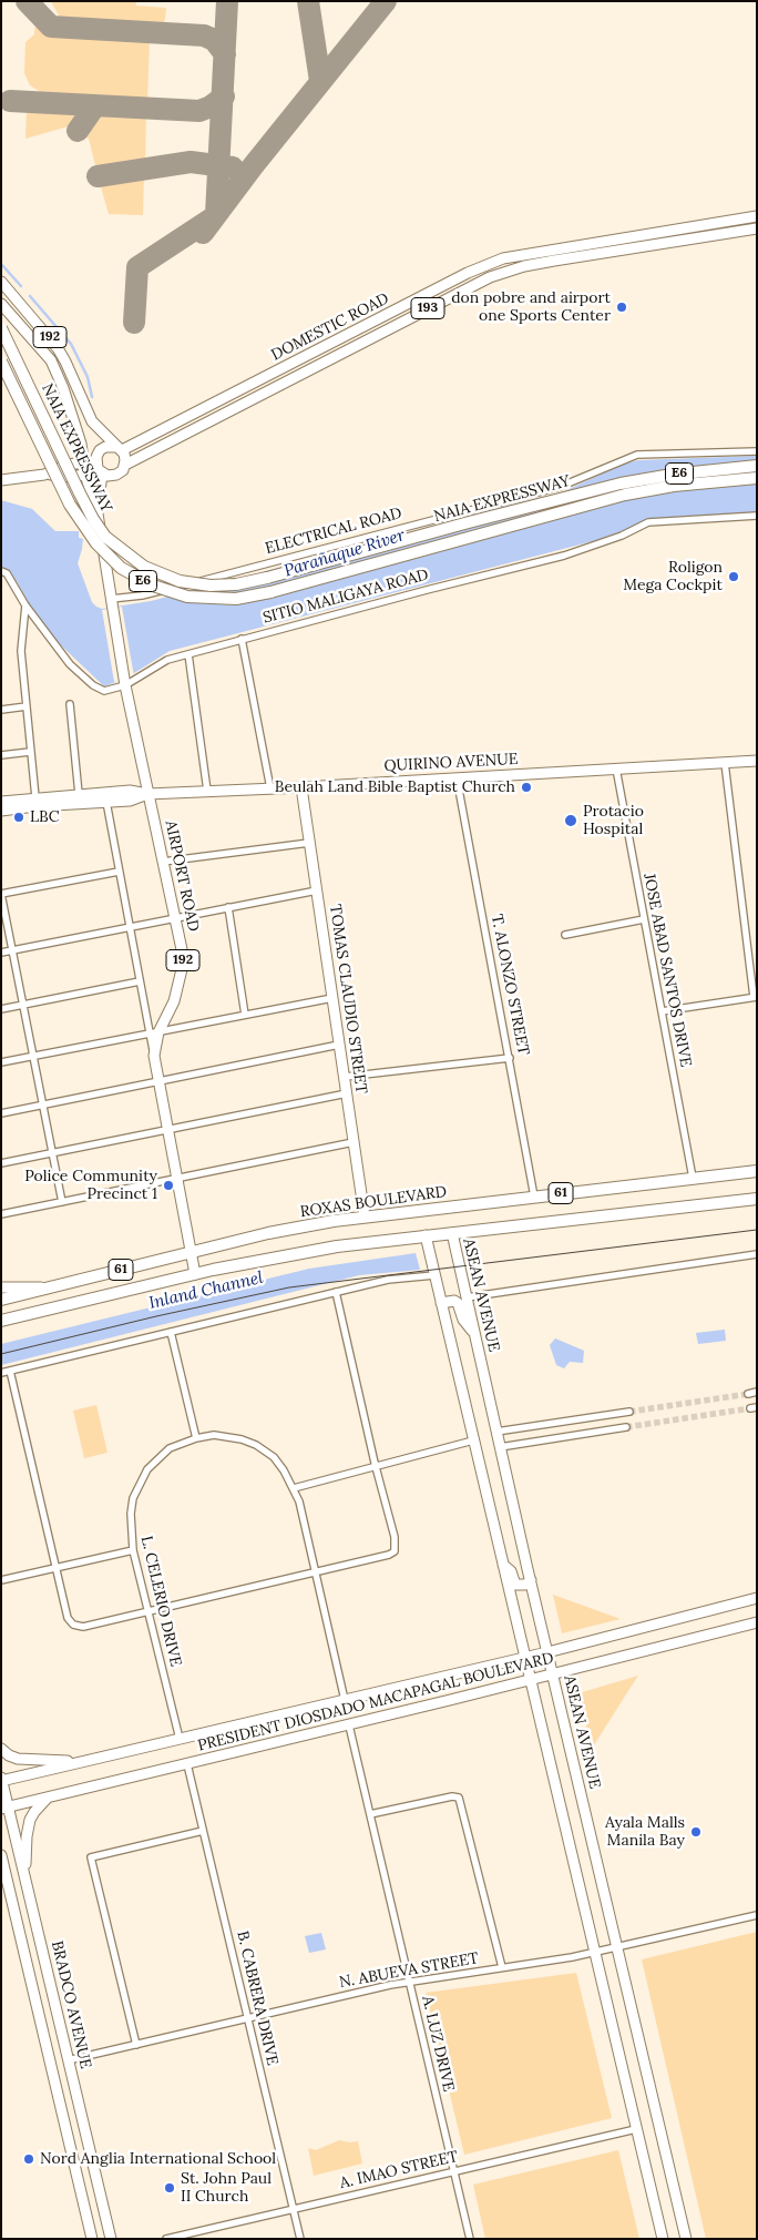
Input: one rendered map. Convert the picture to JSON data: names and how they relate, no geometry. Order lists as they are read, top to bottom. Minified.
{"streets":{"highway":["NAIA EXPRESSWAY","E6","61","ROXAS BOULEVARD"],"main road":["193","DOMESTIC ROAD","192","QUIRINO AVENUE","AIRPORT ROAD","TOMAS CLAUDIO STREET","ASEAN AVENUE","PRESIDENT DIOSDADO MACAPAGAL BOULEVARD","BRADCO AVENUE"],"street":["ELECTRICAL ROAD","SITIO MALIGAYA ROAD","JOSE ABAD SANTOS DRIVE","T. ALONZO STREET","L. CELERIO DRIVE","N. ABUEVA STREET","B. CABRERA DRIVE","A. LUZ DRIVE","A. IMAO STREET"]},"crossings":[["DOMESTIC ROAD","192"],["192","AIRPORT ROAD"],["ELECTRICAL ROAD","AIRPORT ROAD"],["SITIO MALIGAYA ROAD","AIRPORT ROAD"],["QUIRINO AVENUE","AIRPORT ROAD"],["QUIRINO AVENUE","JOSE ABAD SANTOS DRIVE"],["QUIRINO AVENUE","T. ALONZO STREET"],["QUIRINO AVENUE","TOMAS CLAUDIO STREET"],["AIRPORT ROAD","61"],["AIRPORT ROAD","ROXAS BOULEVARD"],["JOSE ABAD SANTOS DRIVE","ROXAS BOULEVARD"],["T. ALONZO STREET","ROXAS BOULEVARD"],["TOMAS CLAUDIO STREET","ROXAS BOULEVARD"],["61","ASEAN AVENUE"],["ASEAN AVENUE","PRESIDENT DIOSDADO MACAPAGAL BOULEVARD"],["ASEAN AVENUE","N. ABUEVA STREET"],["L. CELERIO DRIVE","PRESIDENT DIOSDADO MACAPAGAL BOULEVARD"],["PRESIDENT DIOSDADO MACAPAGAL BOULEVARD","B. CABRERA DRIVE"],["PRESIDENT DIOSDADO MACAPAGAL BOULEVARD","BRADCO AVENUE"],["PRESIDENT DIOSDADO MACAPAGAL BOULEVARD","A. LUZ DRIVE"],["N. ABUEVA STREET","B. CABRERA DRIVE"],["N. ABUEVA STREET","BRADCO AVENUE"],["N. ABUEVA STREET","A. LUZ DRIVE"],["B. CABRERA DRIVE","A. IMAO STREET"],["A. LUZ DRIVE","A. IMAO STREET"]],"water":["Parañaque River","Inland Channel"],"places":["don pobre and airport one Sports Center","Roligon Mega Cockpit","Beulah Land Bible Baptist Church","LBC","Protacio Hospital","Police Community Precinct 1","Ayala Malls Manila Bay","Nord Anglia International School","St. John Paul II Church"]}
